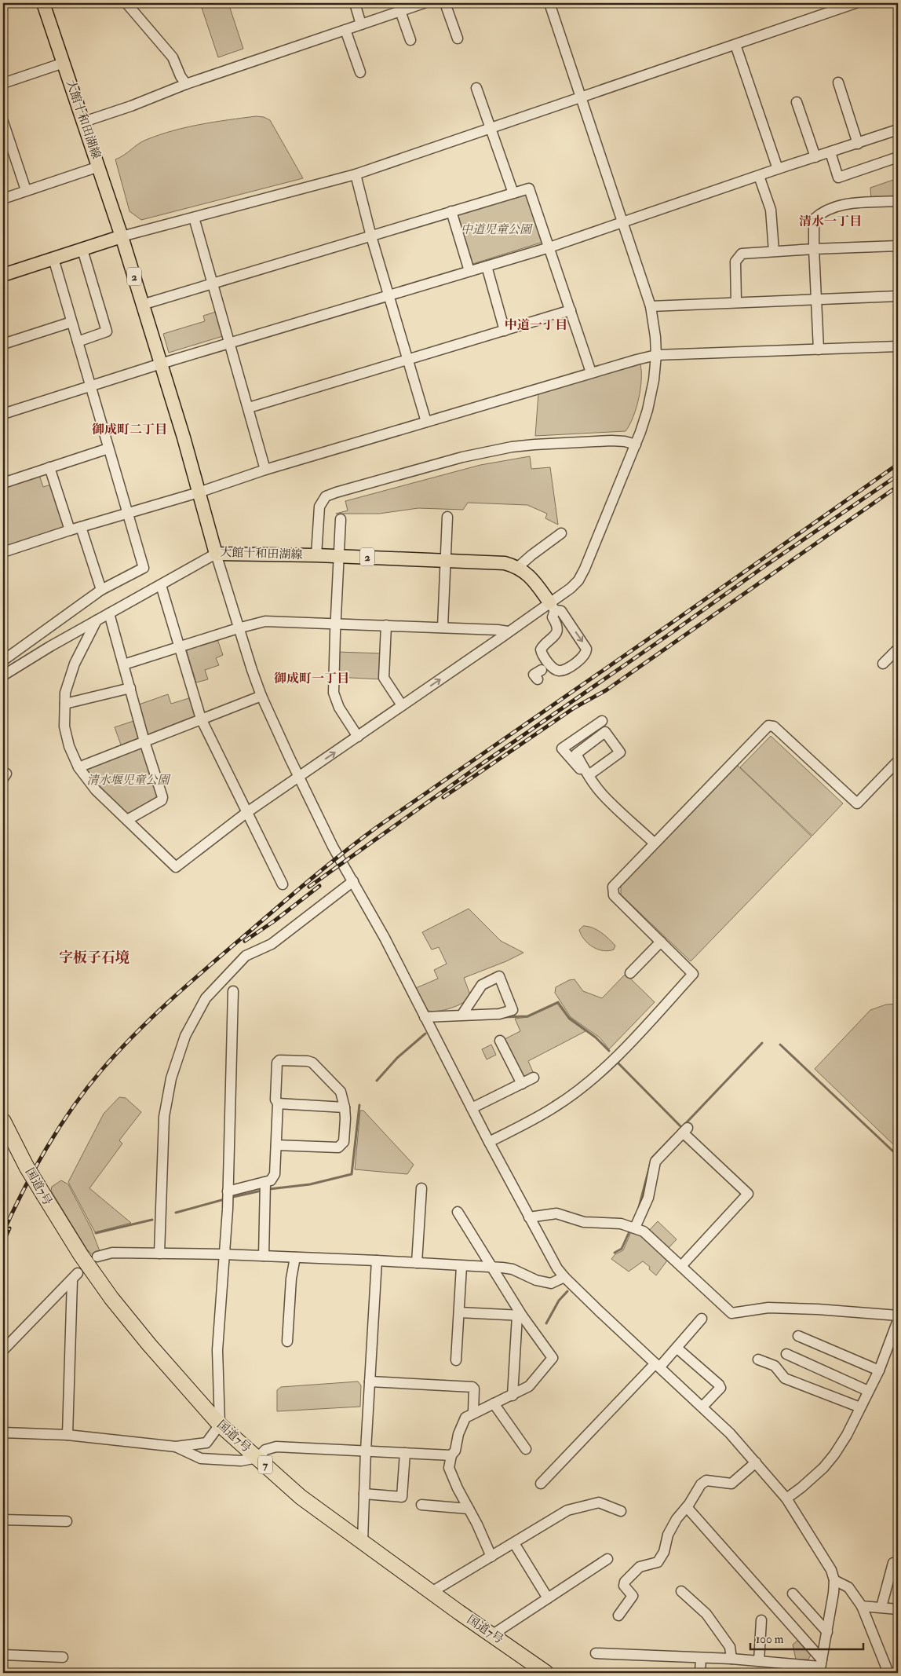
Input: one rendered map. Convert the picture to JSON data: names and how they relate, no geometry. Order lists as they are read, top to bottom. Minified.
{"streets":{"highway":["国道7号","7"],"main road":["大館十和田湖線","2"]},"districts":["清水一丁目","中道一丁目","御成町二丁目","御成町一丁目","字板子石境"],"parks":["中道児童公園","清水堰児童公園"],"scale_bar":"100 m"}
